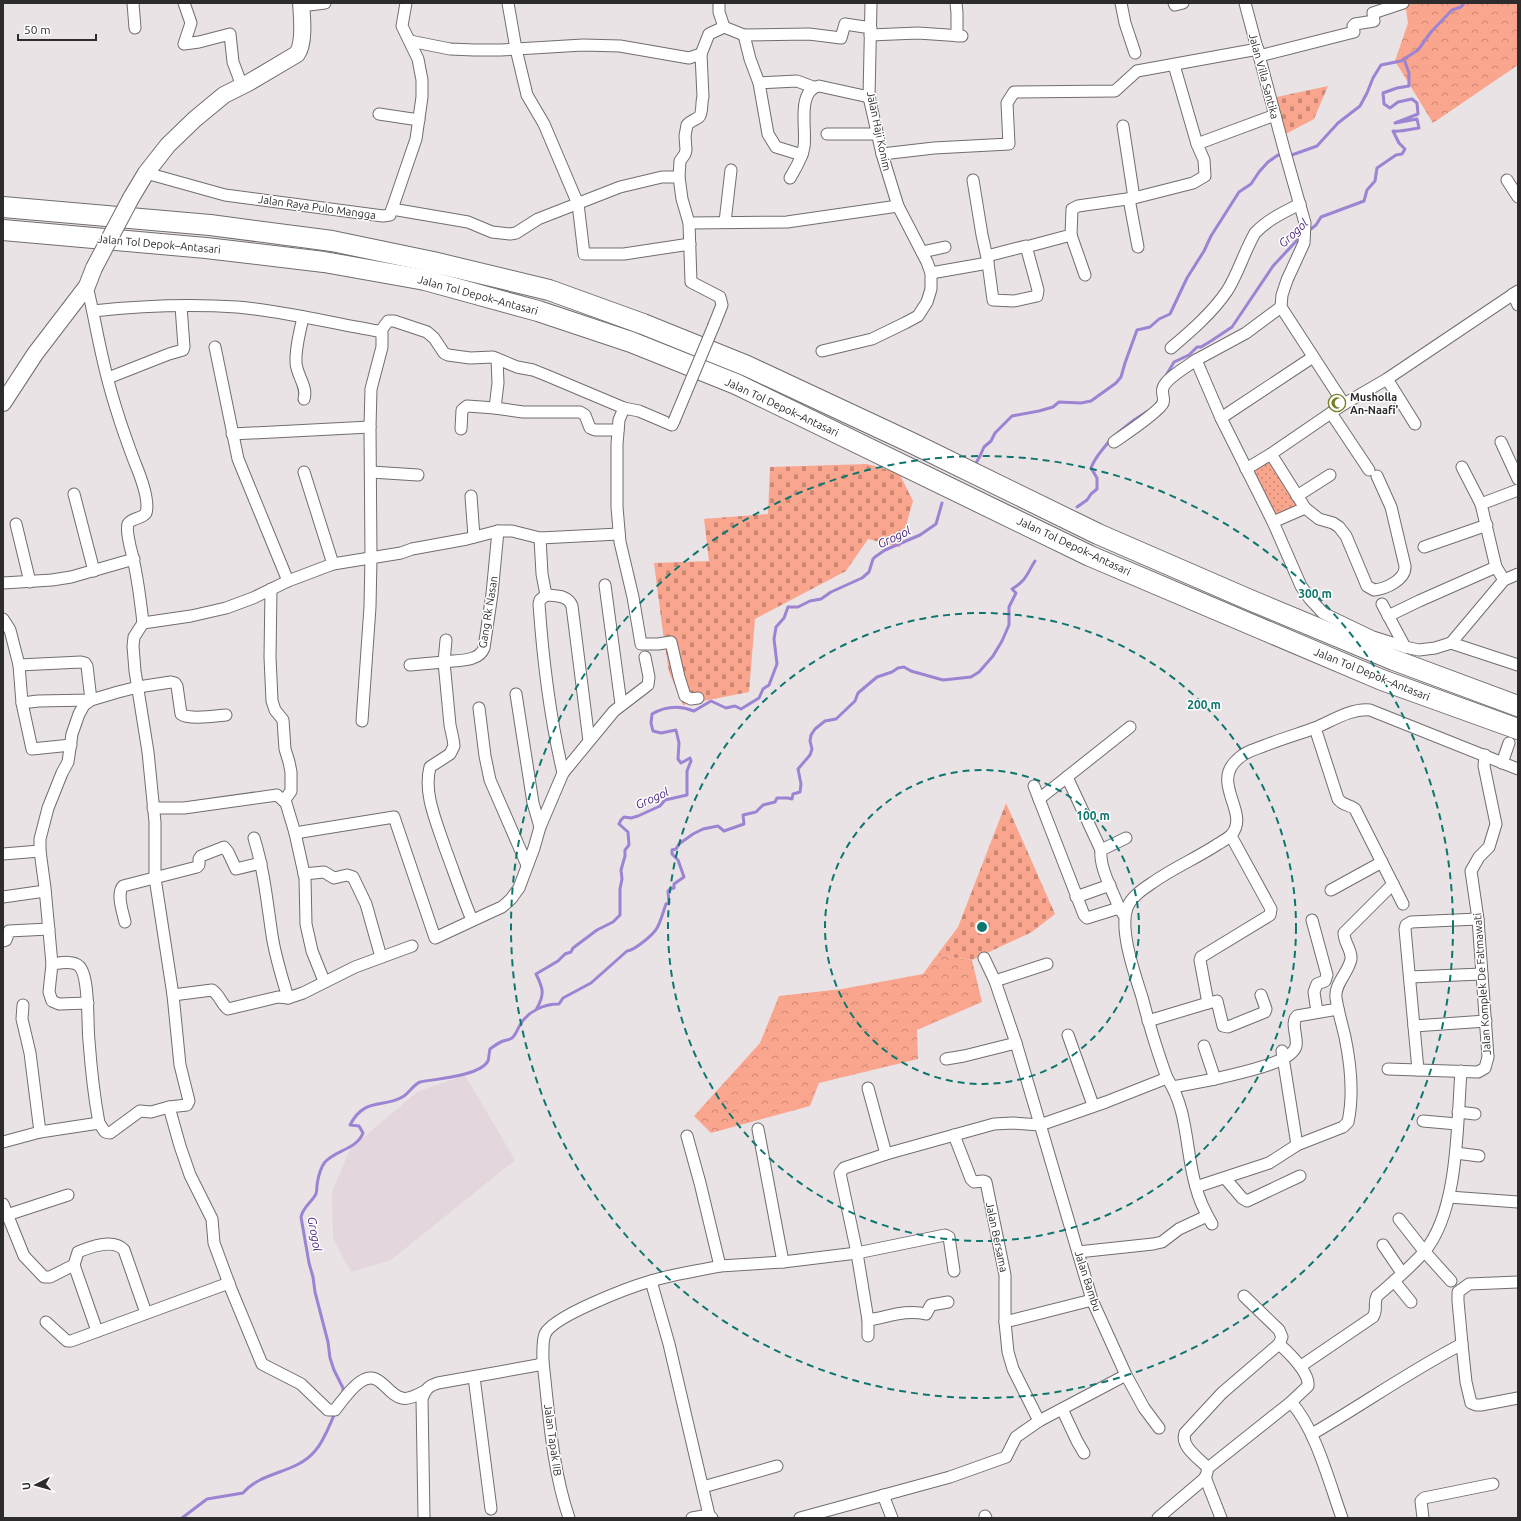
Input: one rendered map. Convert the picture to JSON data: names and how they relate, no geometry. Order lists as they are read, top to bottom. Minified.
{"streets":{"highway":["Jalan Tol Depok–Antasari"],"street":["Jalan Villa Santika","Jalan Haji Konim","Jalan Raya Pulo Mangga","Gang Rk Nasan","Jalan Komplek De Fatmawati","Jalan Bersama","Jalan Bambu","Jalan Tapak IIB"]},"water":["Grogol"],"places":{"mosque":["Musholla An-Naafi'"]},"scale_bar":"50 m","north":"left","rings":["300 m","200 m","100 m"]}
